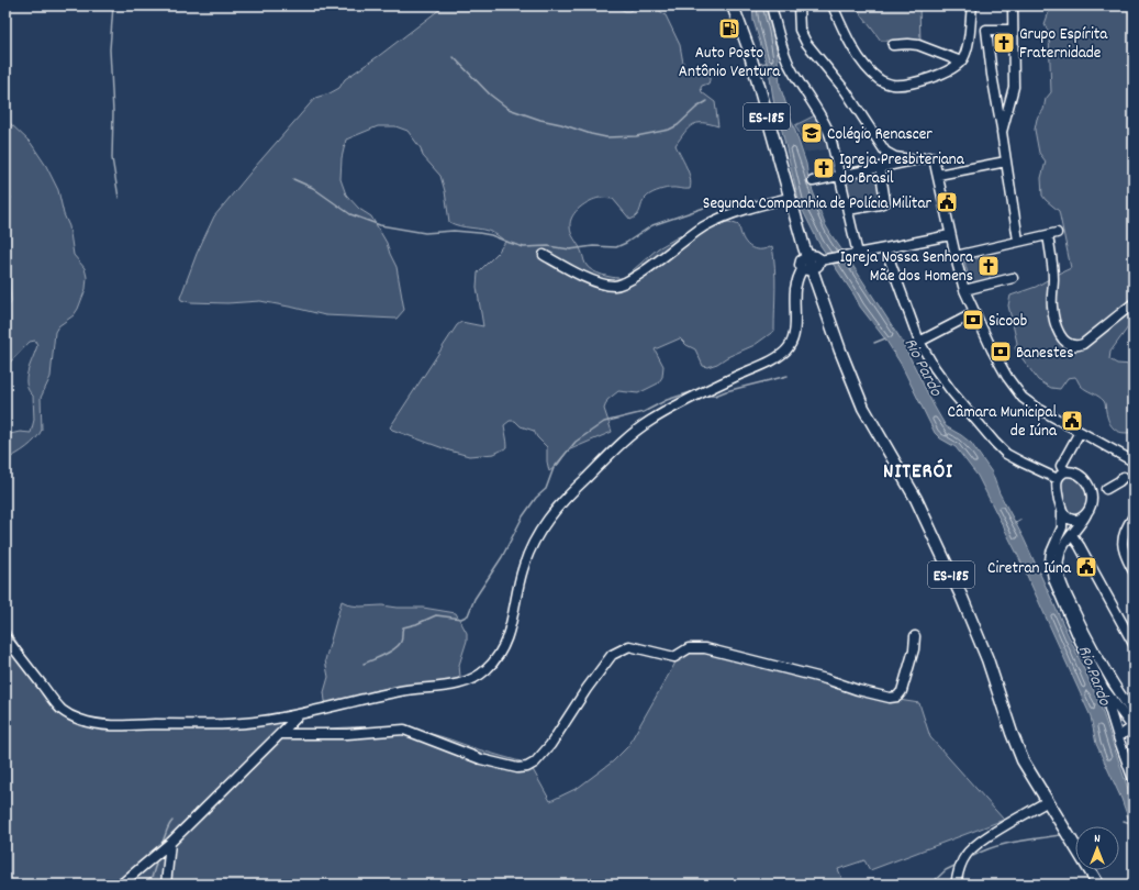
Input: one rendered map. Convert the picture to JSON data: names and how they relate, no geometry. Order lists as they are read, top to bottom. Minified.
{"streets":{"main road":["ES-185"]},"districts":["NITERÓI"],"water":["Rio Pardo"],"places":{"fuel station":["Auto Posto Antônio Ventura"],"church":["Grupo Espírita Fraternidade","Igreja Presbiteriana do Brasil","Igreja Nossa Senhora Mãe dos Homens"],"school or university":["Colégio Renascer"],"public building":["Segunda Companhia de Polícia Militar","Câmara Municipal de Iúna","Ciretran Iúna"],"bank":["Sicoob","Banestes"]},"north":"top"}
